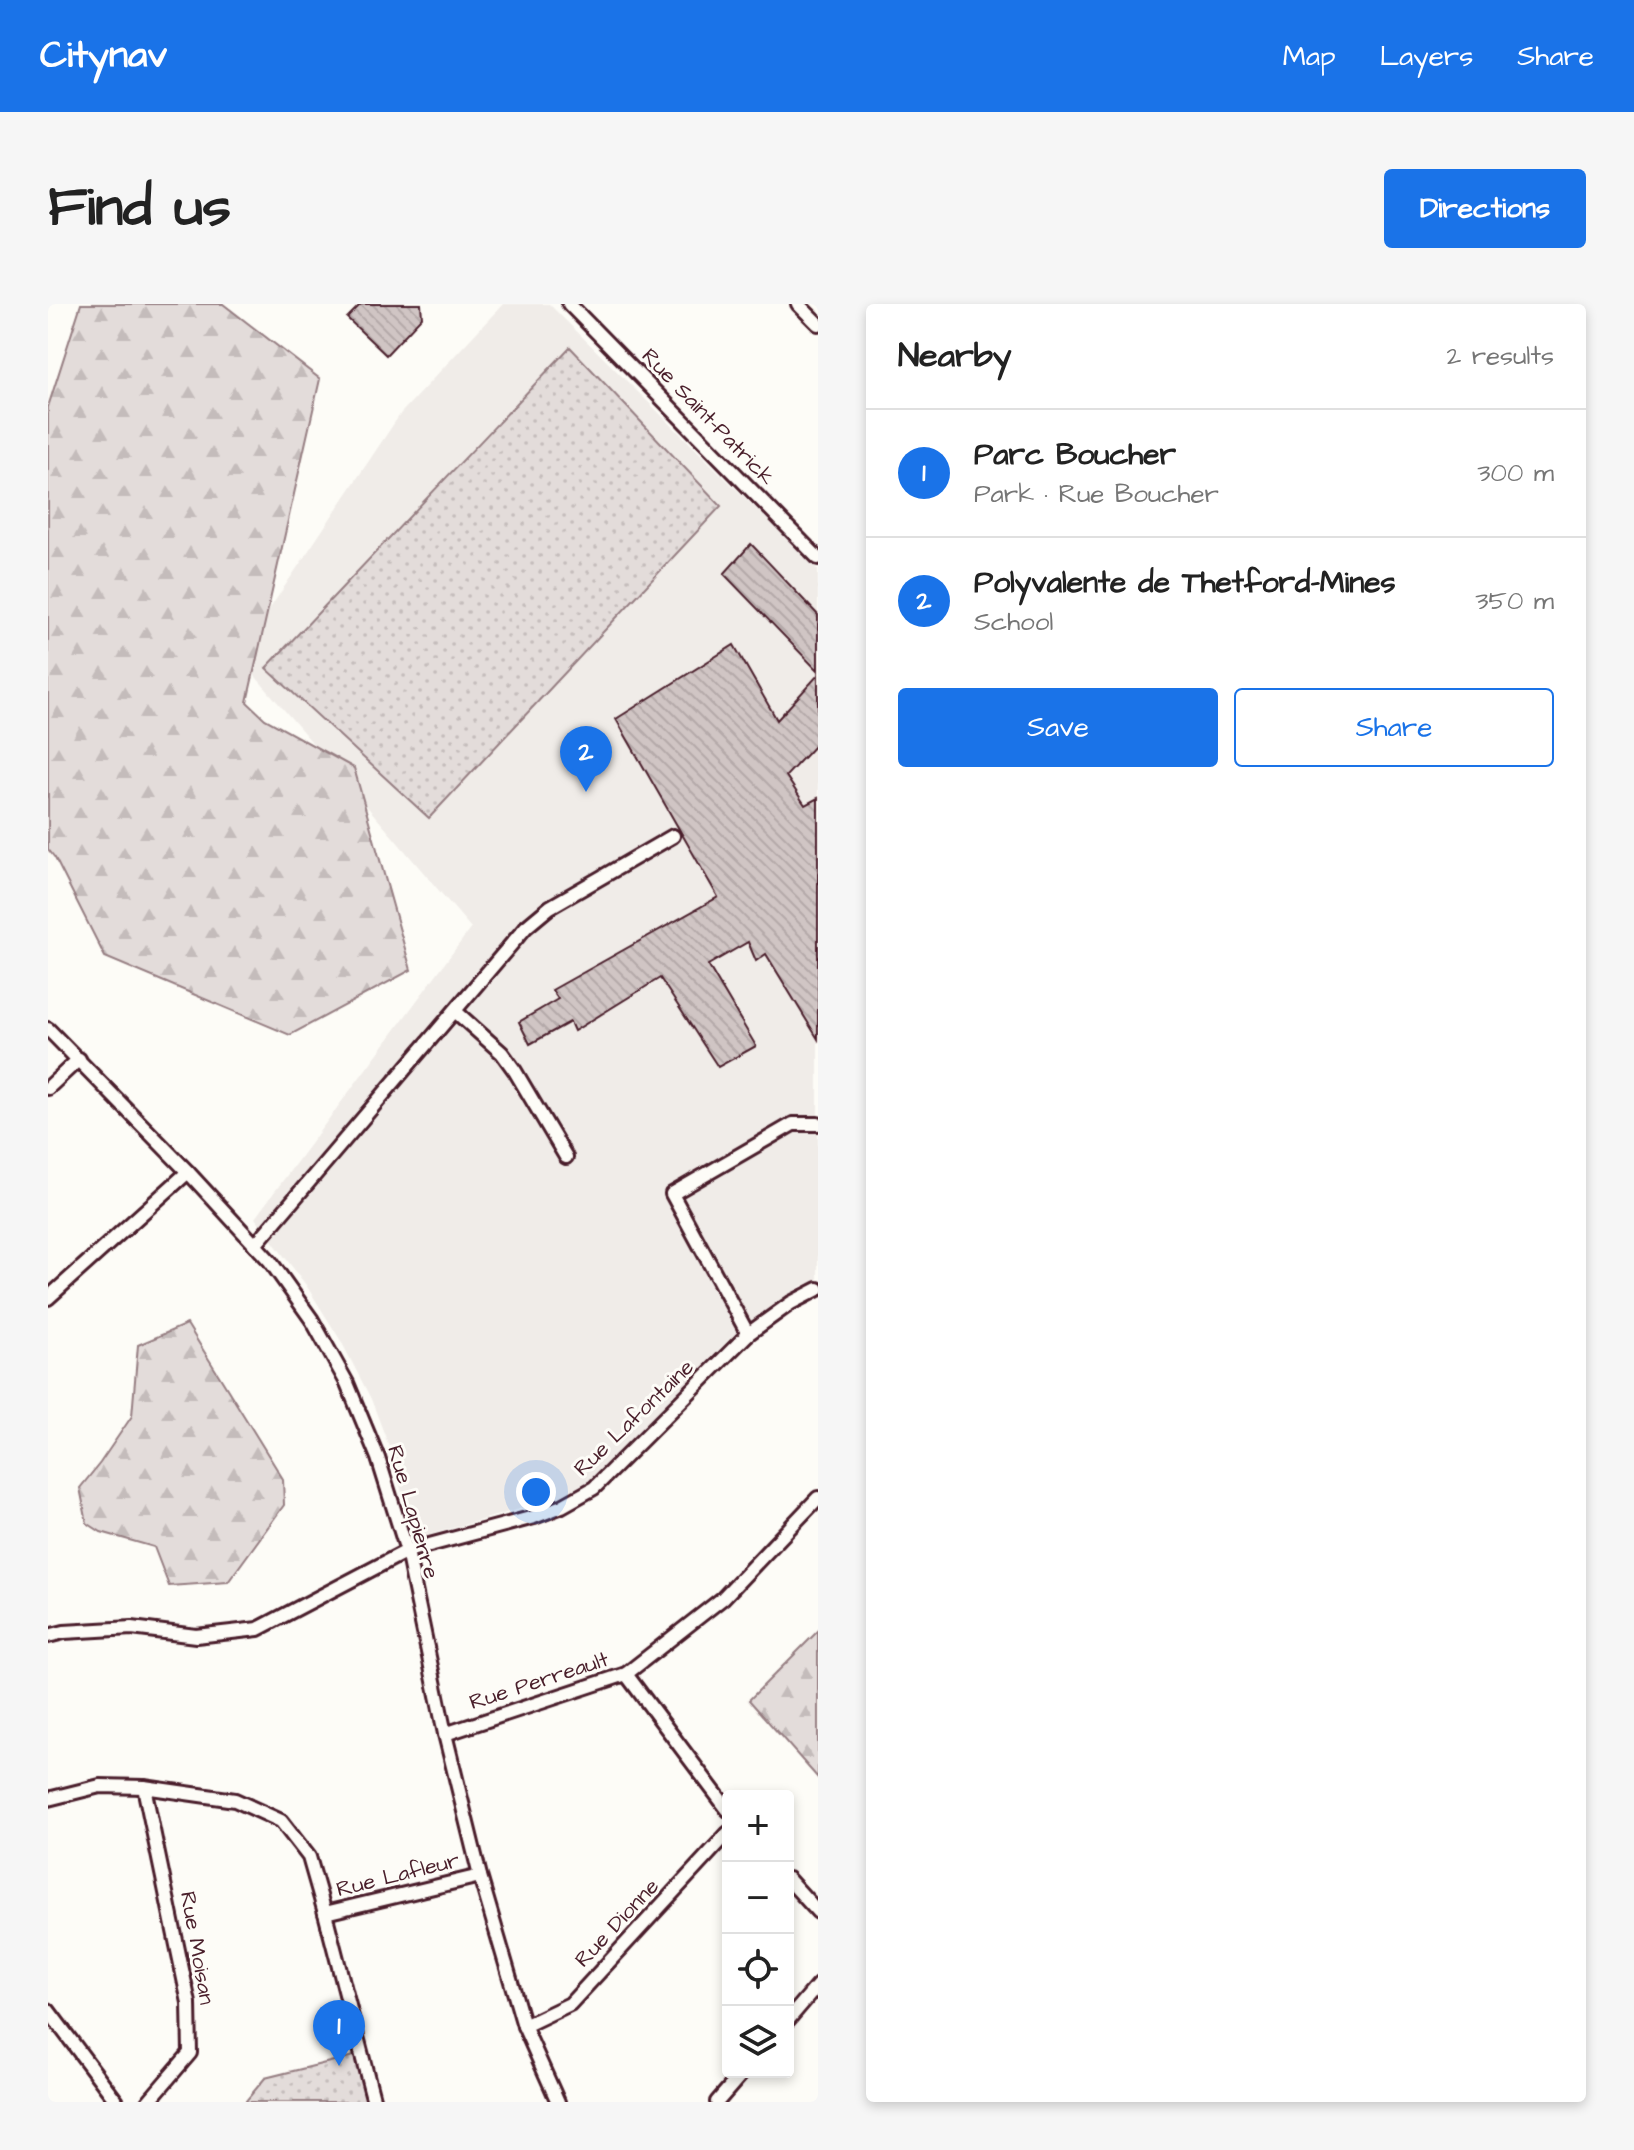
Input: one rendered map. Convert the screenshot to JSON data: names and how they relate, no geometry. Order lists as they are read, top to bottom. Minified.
{"streets":{"street":["Rue Saint-Patrick","Rue Lafontaine","Rue Lapierre","Rue Perreault","Rue Lafleur","Rue Dionne","Rue Moisan"]},"crossings":[["Rue Lafontaine","Rue Lapierre"],["Rue Lapierre","Rue Perreault"],["Rue Lapierre","Rue Lafleur"],["Rue Lapierre","Rue Dionne"]],"page":{"header":"Citynav","nav":["Map","Layers","Share"],"title":"Find us","buttons":["Directions",["Save","Share"]],"heading":["Nearby","2 results"],"list":[{"mark":"1","name":"Parc Boucher","note":"Park · Rue Boucher","value":"300 m"},{"mark":"2","name":"Polyvalente de Thetford-Mines","note":"School","value":"350 m"}],"pins":["2","1"],"map_buttons":["+","−"]}}
